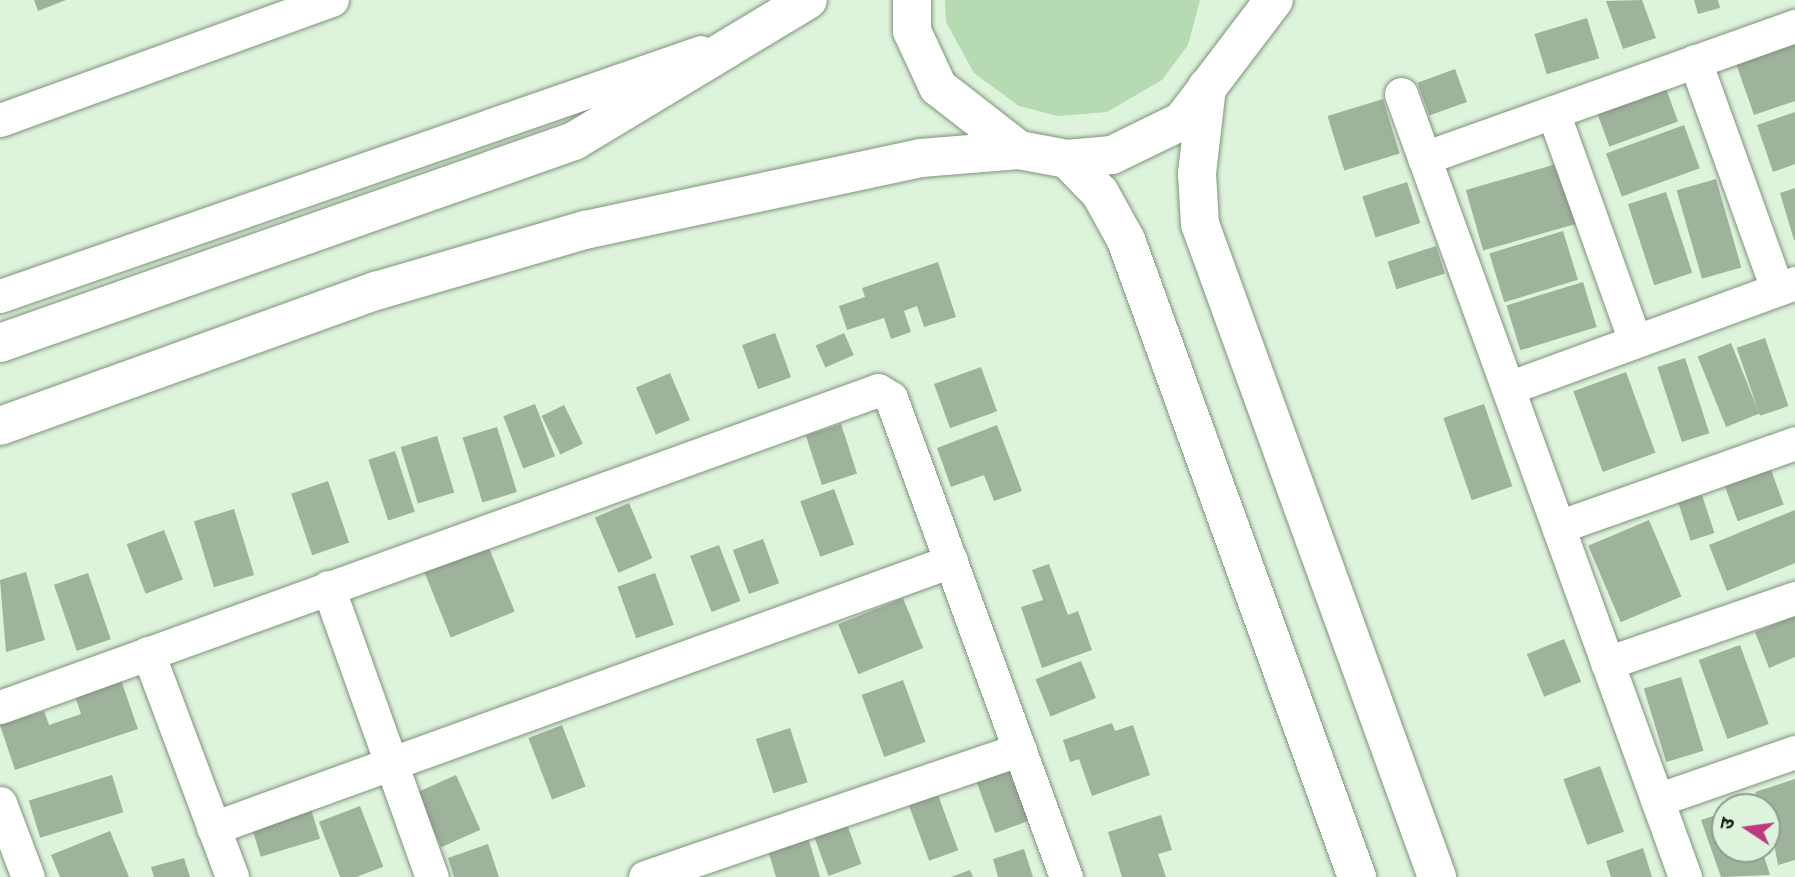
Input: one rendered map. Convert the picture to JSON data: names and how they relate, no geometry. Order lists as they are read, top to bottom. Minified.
{"north":"left"}
